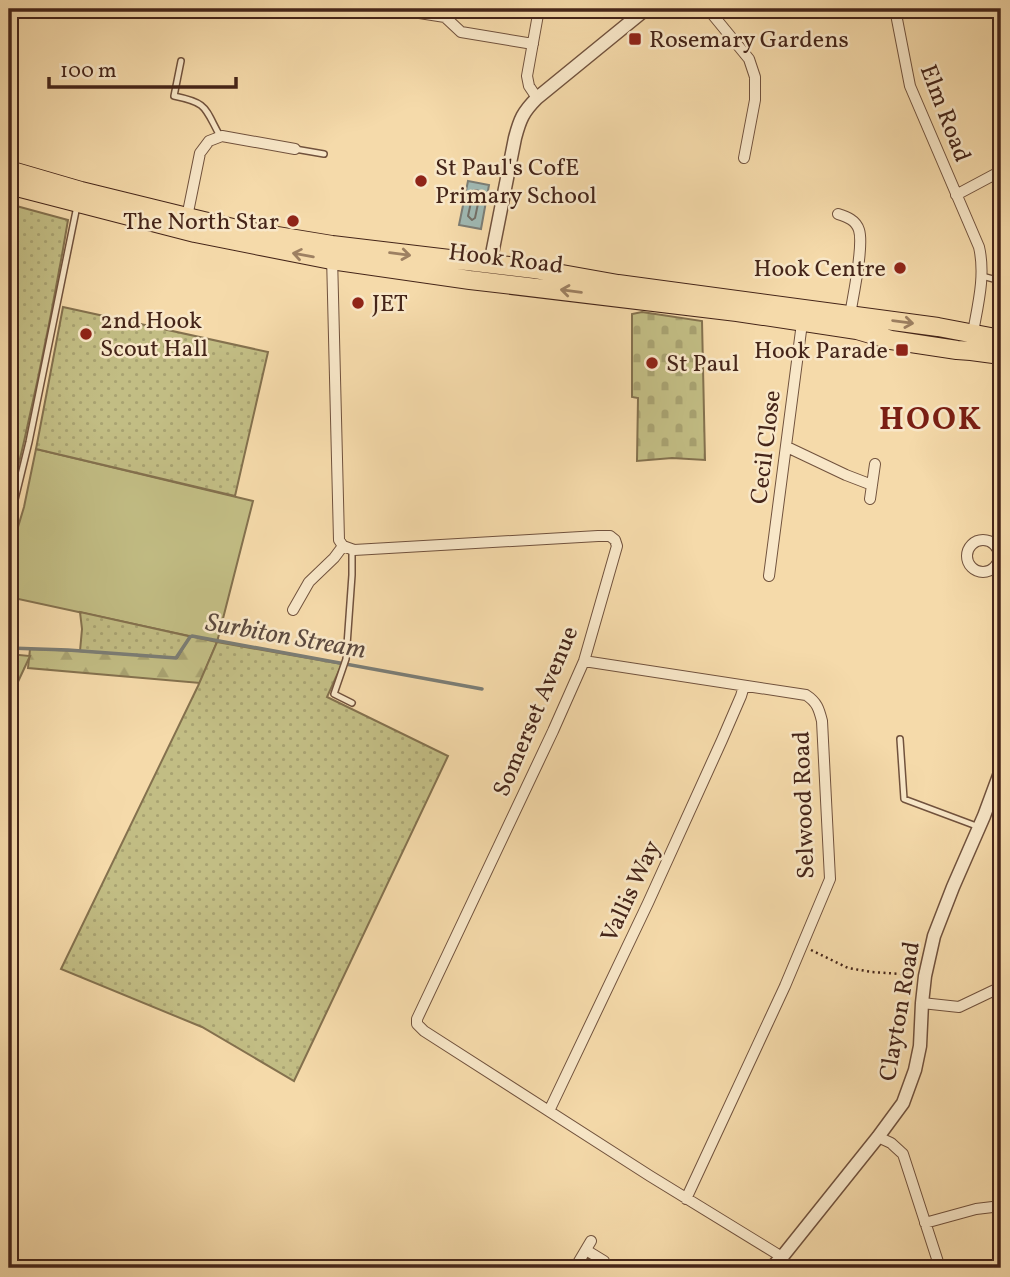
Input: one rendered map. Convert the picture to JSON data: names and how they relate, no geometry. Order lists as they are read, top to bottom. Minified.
{"streets":{"highway":["Hook Road"],"street":["Elm Road","Cecil Close","Somerset Avenue","Selwood Road","Vallis Way","Clayton Road"]},"crossings":[["Elm Road","Hook Road"],["Hook Road","Cecil Close"],["Somerset Avenue","Selwood Road"],["Somerset Avenue","Vallis Way"],["Somerset Avenue","Clayton Road"],["Selwood Road","Vallis Way"]],"districts":["HOOK"],"water":["Surbiton Stream"],"places":{"transit":["Rosemary Gardens","Hook Parade"],"other":["St Paul's CofE Primary School","The North Star","Hook Centre","JET","2nd Hook Scout Hall","St Paul"]},"scale_bar":"100 m"}
